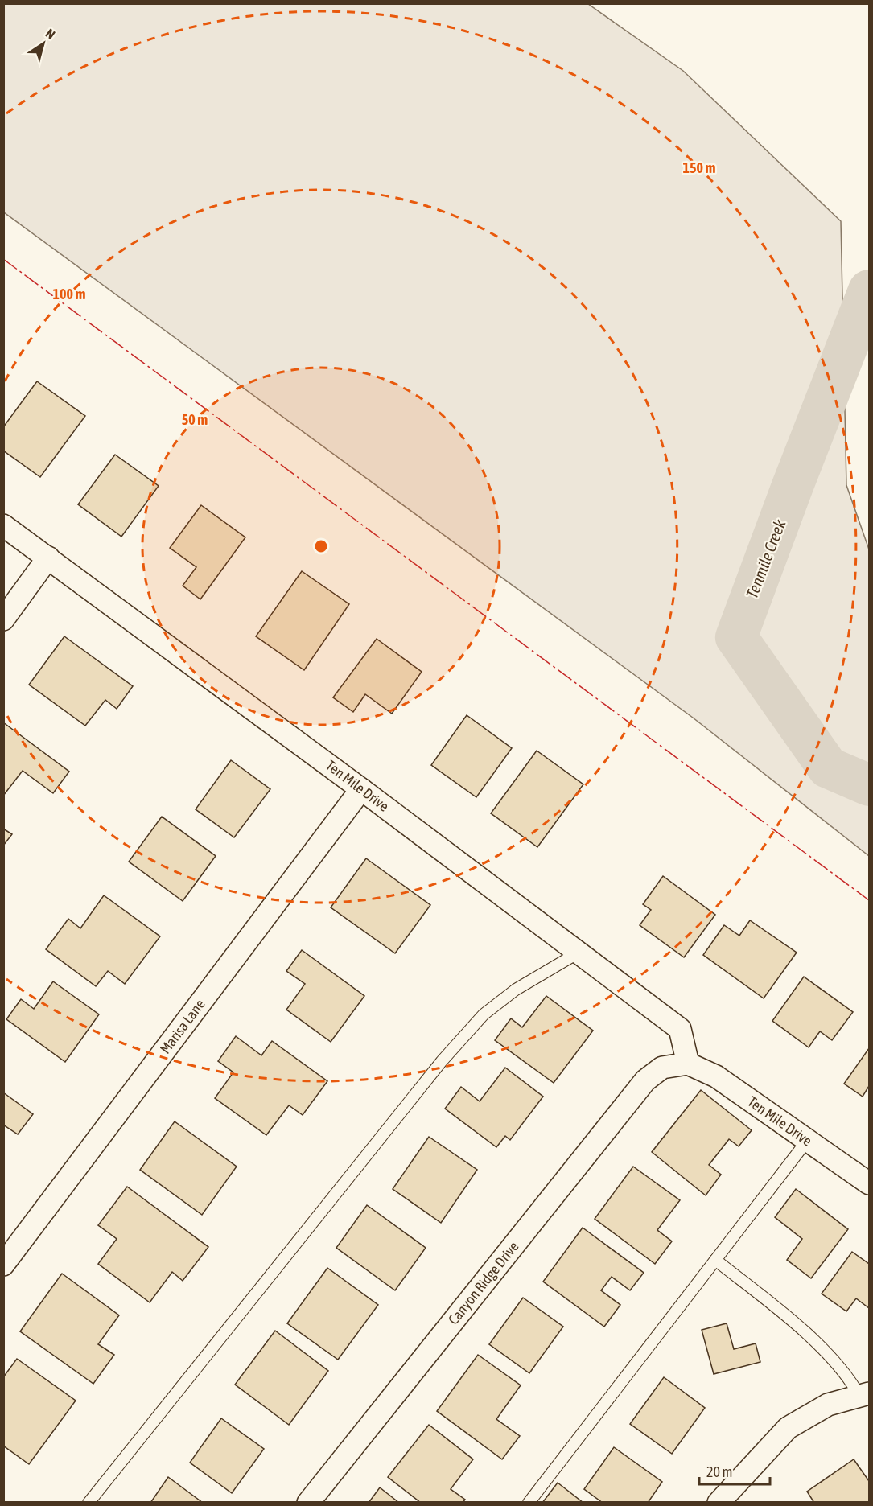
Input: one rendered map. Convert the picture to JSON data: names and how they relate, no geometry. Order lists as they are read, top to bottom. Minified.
{"streets":{"street":["Ten Mile Drive","Marisa Lane","Canyon Ridge Drive"]},"crossings":[["Ten Mile Drive","Marisa Lane"],["Ten Mile Drive","Canyon Ridge Drive"]],"water":["Tenmile Creek"],"scale_bar":"20 m","north":"top right","rings":["150 m","100 m","50 m"]}
